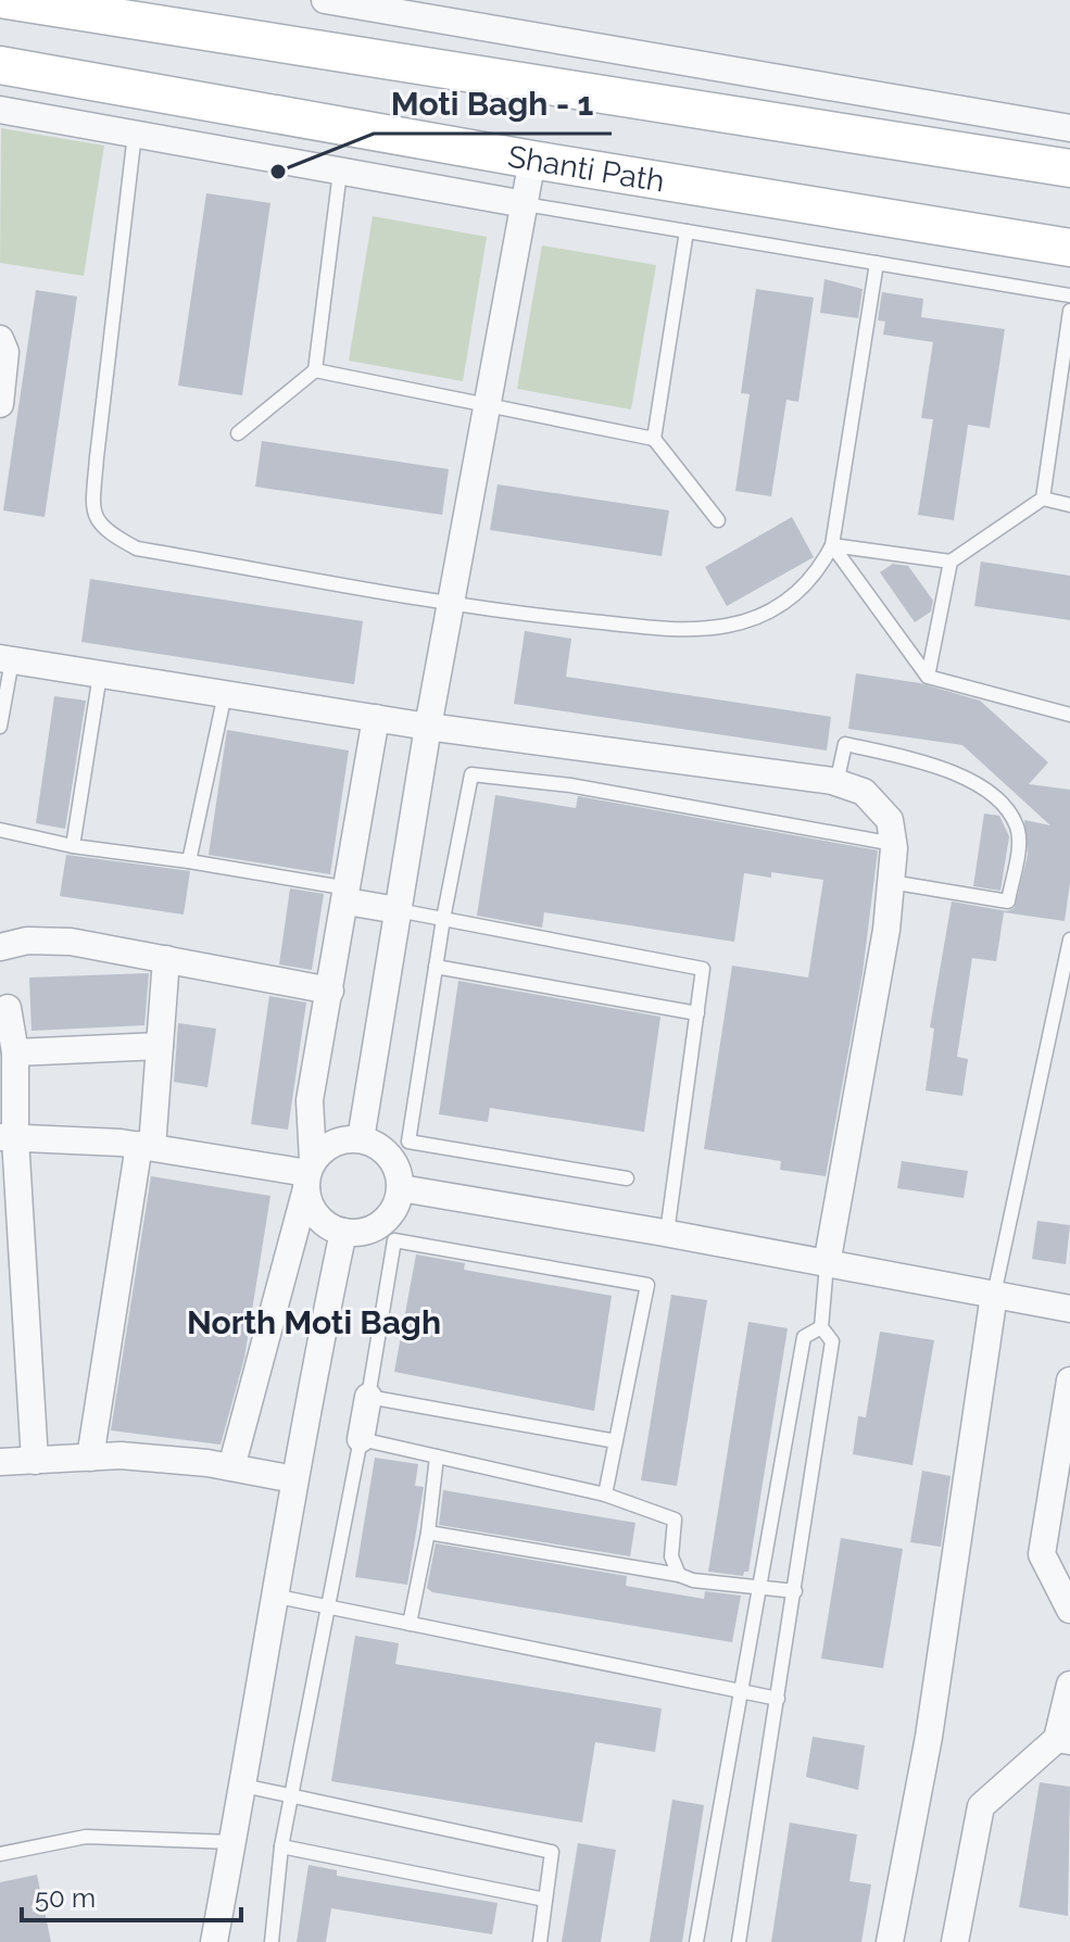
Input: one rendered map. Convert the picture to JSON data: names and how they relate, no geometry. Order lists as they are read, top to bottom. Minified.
{"streets":{"main road":["Shanti Path"]},"districts":["North Moti Bagh"],"places":["Moti Bagh - 1"],"scale_bar":"50 m"}
